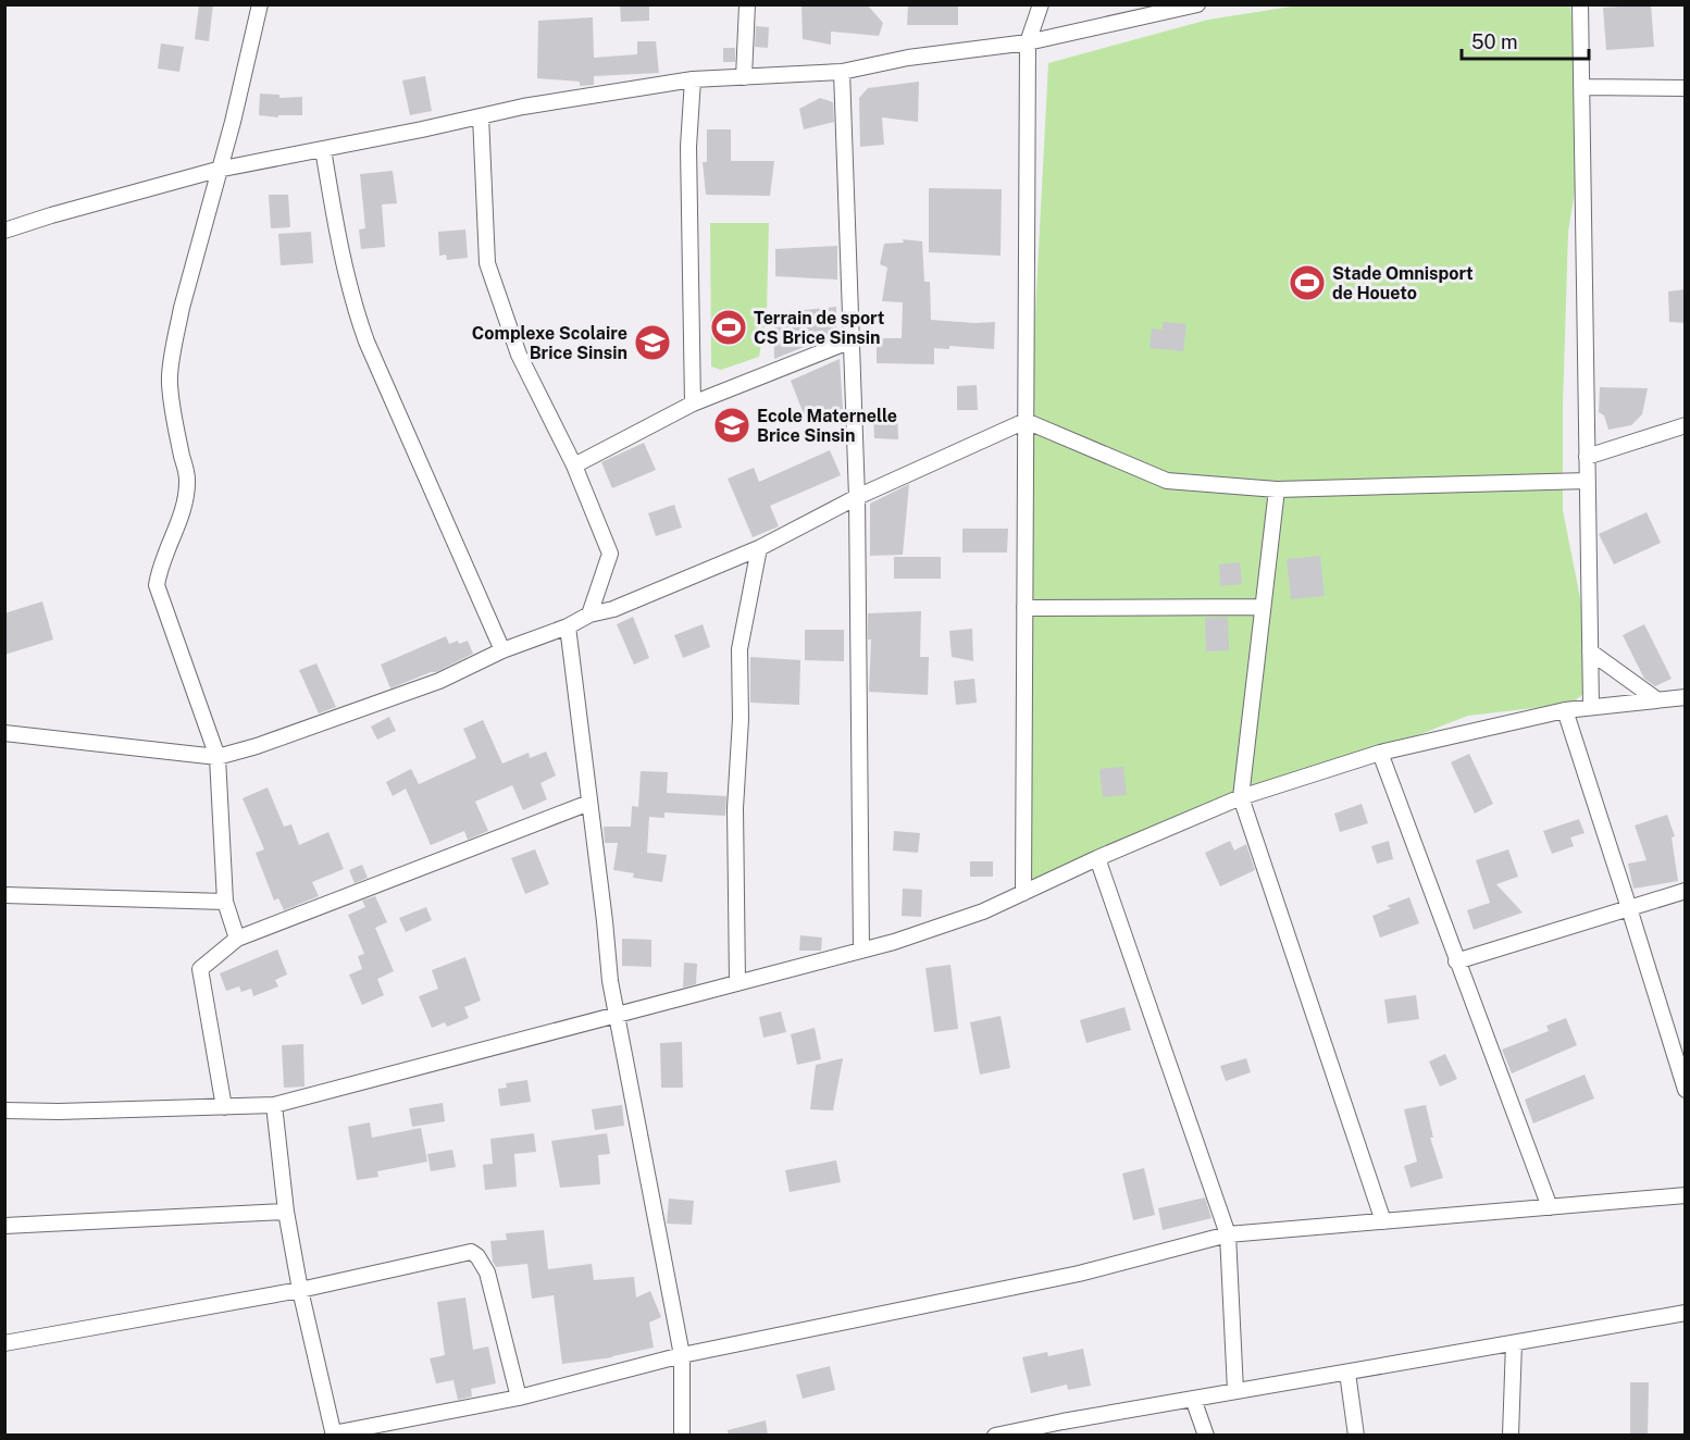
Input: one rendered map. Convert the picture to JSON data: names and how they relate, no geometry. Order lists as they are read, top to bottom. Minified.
{"places":{"sports":["Stade Omnisport de Houeto","Terrain de sport CS Brice Sinsin"],"school or university":["Complexe Scolaire Brice Sinsin","Ecole Maternelle Brice Sinsin"]},"scale_bar":"50 m"}
